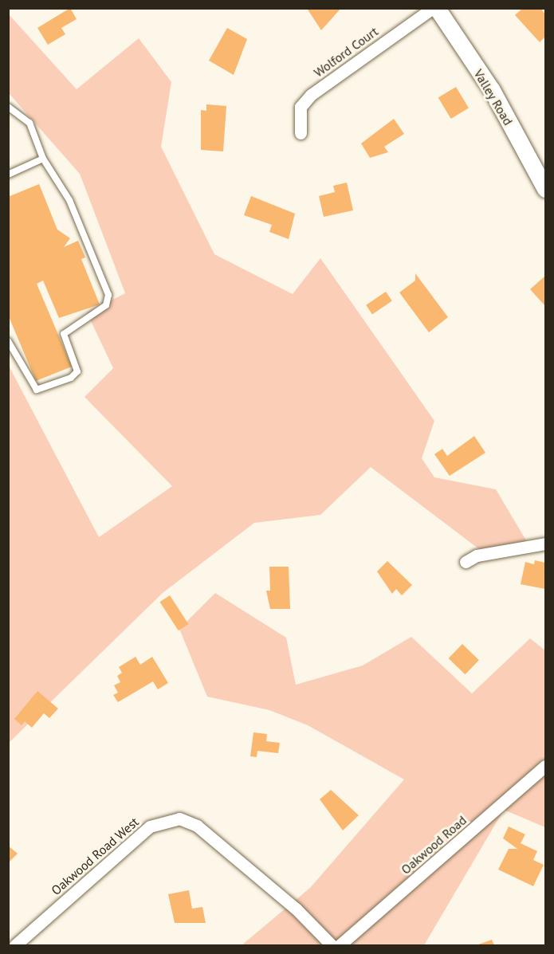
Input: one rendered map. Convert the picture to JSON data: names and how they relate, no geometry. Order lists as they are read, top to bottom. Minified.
{"streets":{"main road":["Valley Road"],"street":["Wolford Court","Oakwood Road","Oakwood Road West"]},"crossings":[["Wolford Court","Valley Road"]]}
